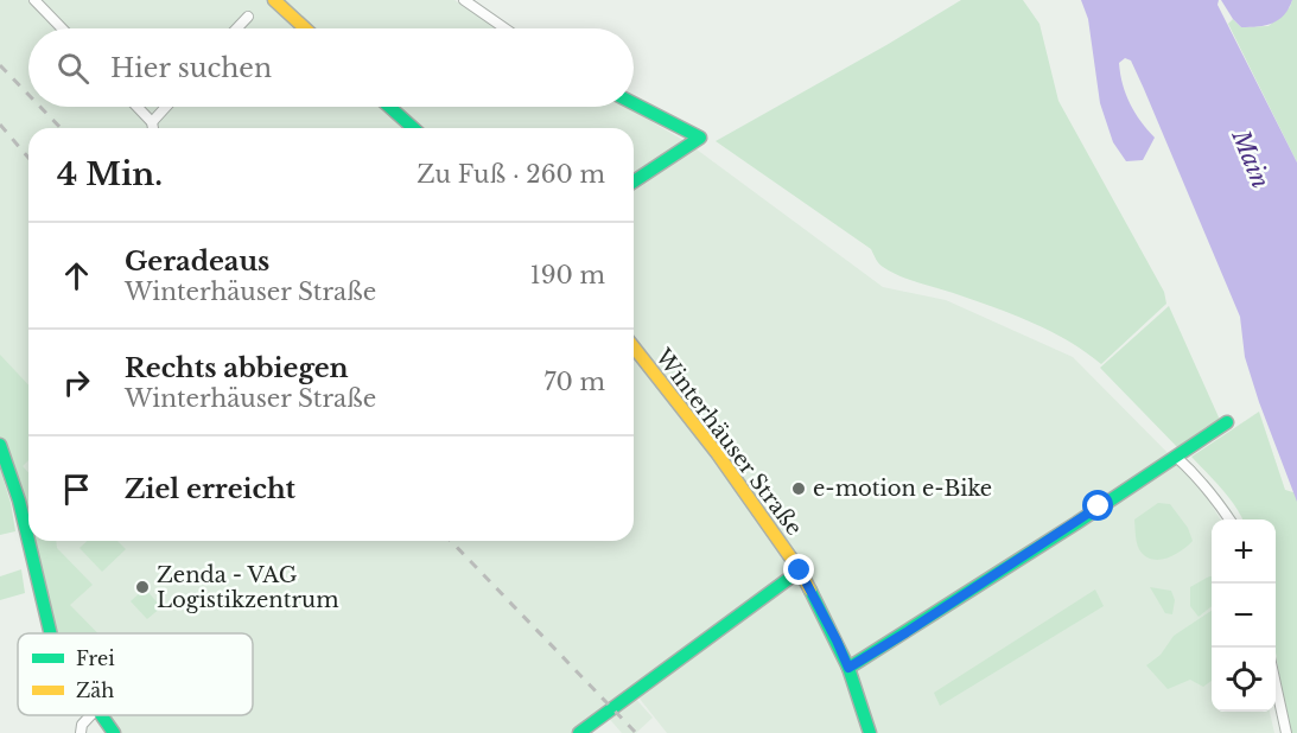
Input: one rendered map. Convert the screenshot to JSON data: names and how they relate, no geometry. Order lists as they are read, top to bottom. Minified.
{"streets":{"street":["Winterhäuser Straße"]},"water":["Main"],"places":["e-motion e-Bike","Zenda - VAG Logistikzentrum"],"legend":["Frei","Zäh"],"page":{"search":"Hier suchen","heading":["4 Min.","Zu Fuß · 260 m"],"list":[["Geradeaus","Winterhäuser Straße","190 m"],["Rechts abbiegen","Winterhäuser Straße","70 m"],"Ziel erreicht"],"map_buttons":["+","−"]}}
